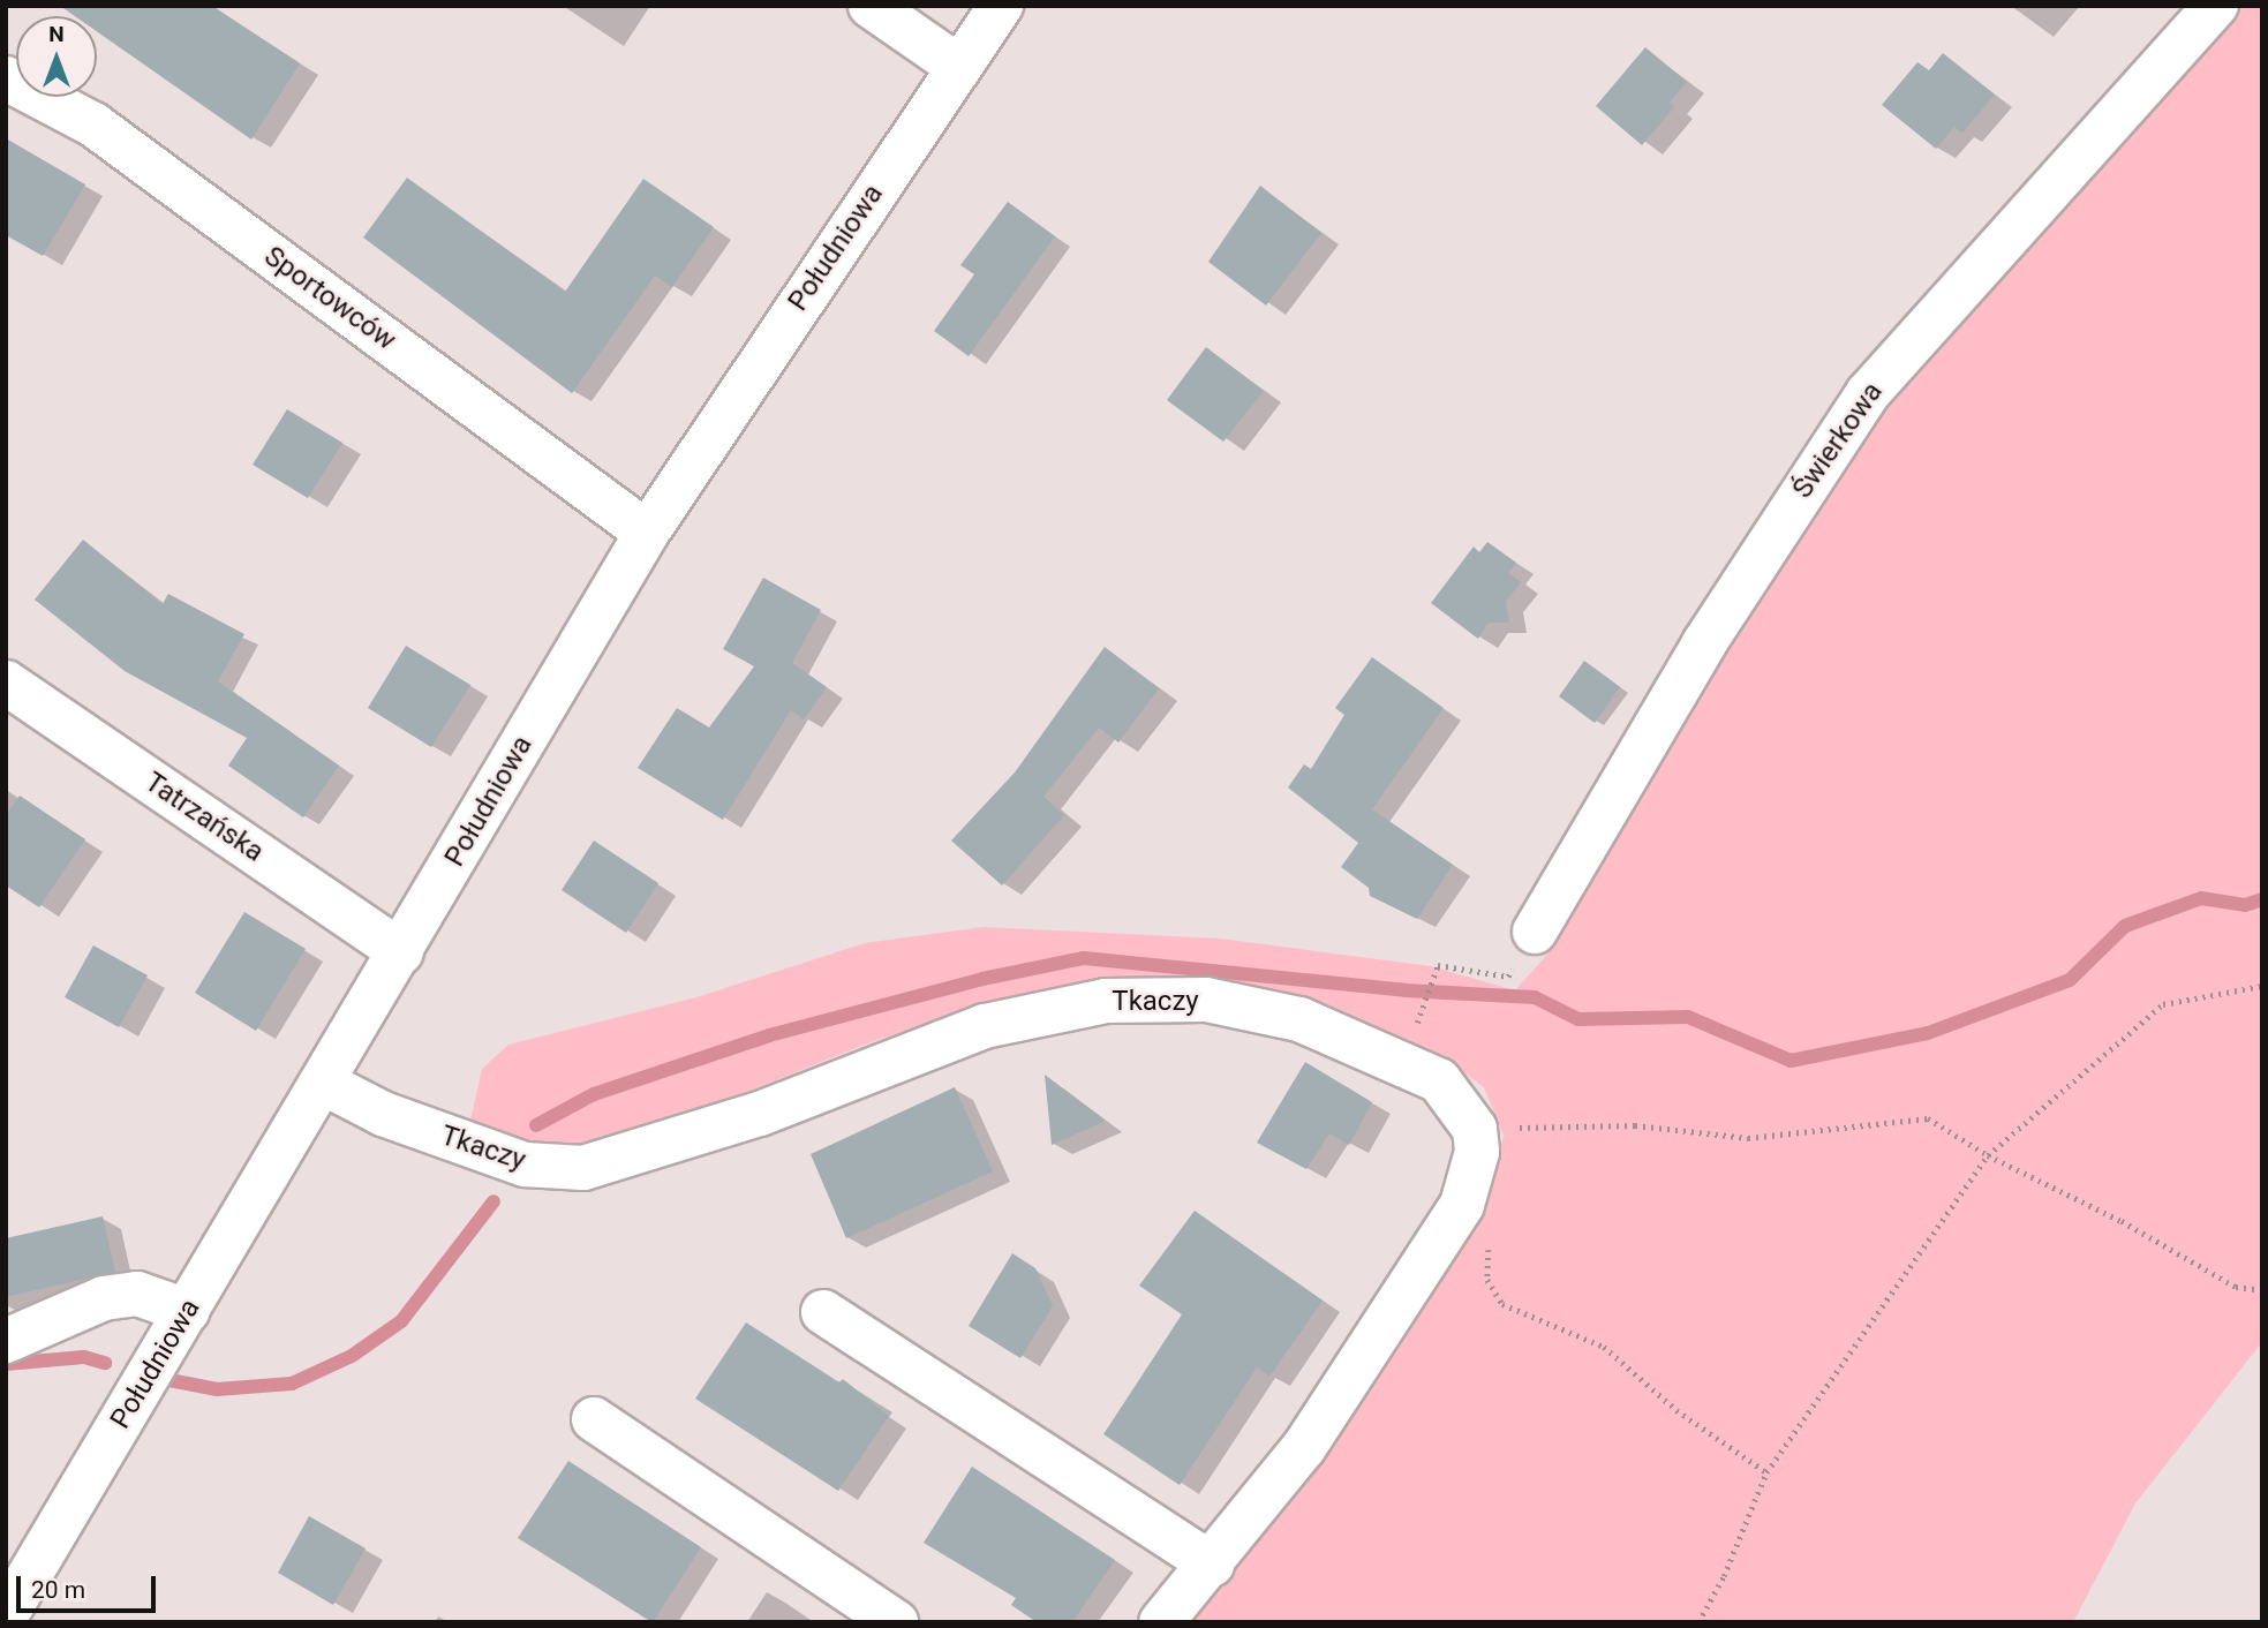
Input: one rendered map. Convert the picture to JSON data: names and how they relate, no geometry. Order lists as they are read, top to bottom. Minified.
{"streets":{"street":["Południowa","Sportowców","Świerkowa","Tatrzańska","Tkaczy"]},"crossings":[["Południowa","Sportowców"],["Południowa","Tatrzańska"],["Południowa","Tkaczy"]],"scale_bar":"20 m","north":"top"}
